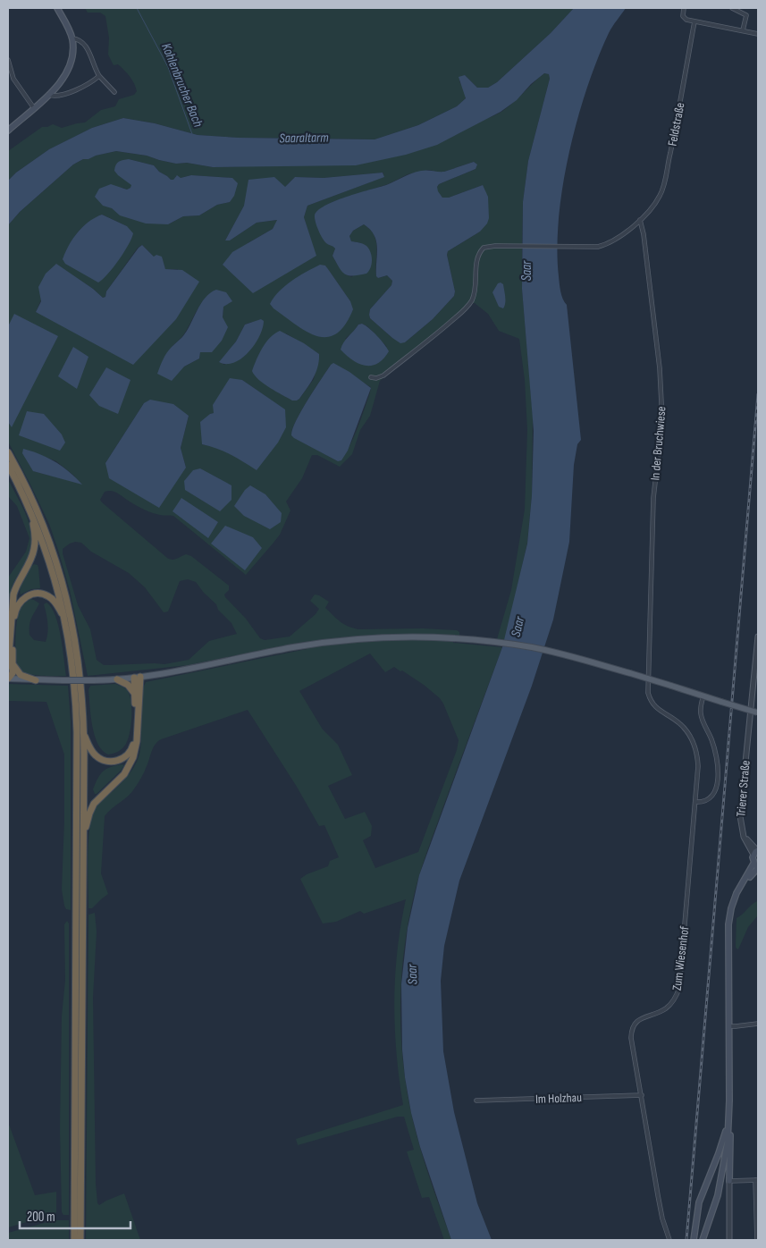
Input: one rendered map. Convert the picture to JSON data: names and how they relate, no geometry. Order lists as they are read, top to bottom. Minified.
{"streets":{"street":["Feldstraße","In der Bruchwiese","Trierer Straße","Zum Wiesenhof","Im Holzhau"]},"crossings":[["Feldstraße","In der Bruchwiese"],["In der Bruchwiese","Zum Wiesenhof"],["Zum Wiesenhof","Im Holzhau"]],"water":["Kohlenbrucher Bach","Saaraltarm","Saar"],"scale_bar":"200 m"}
